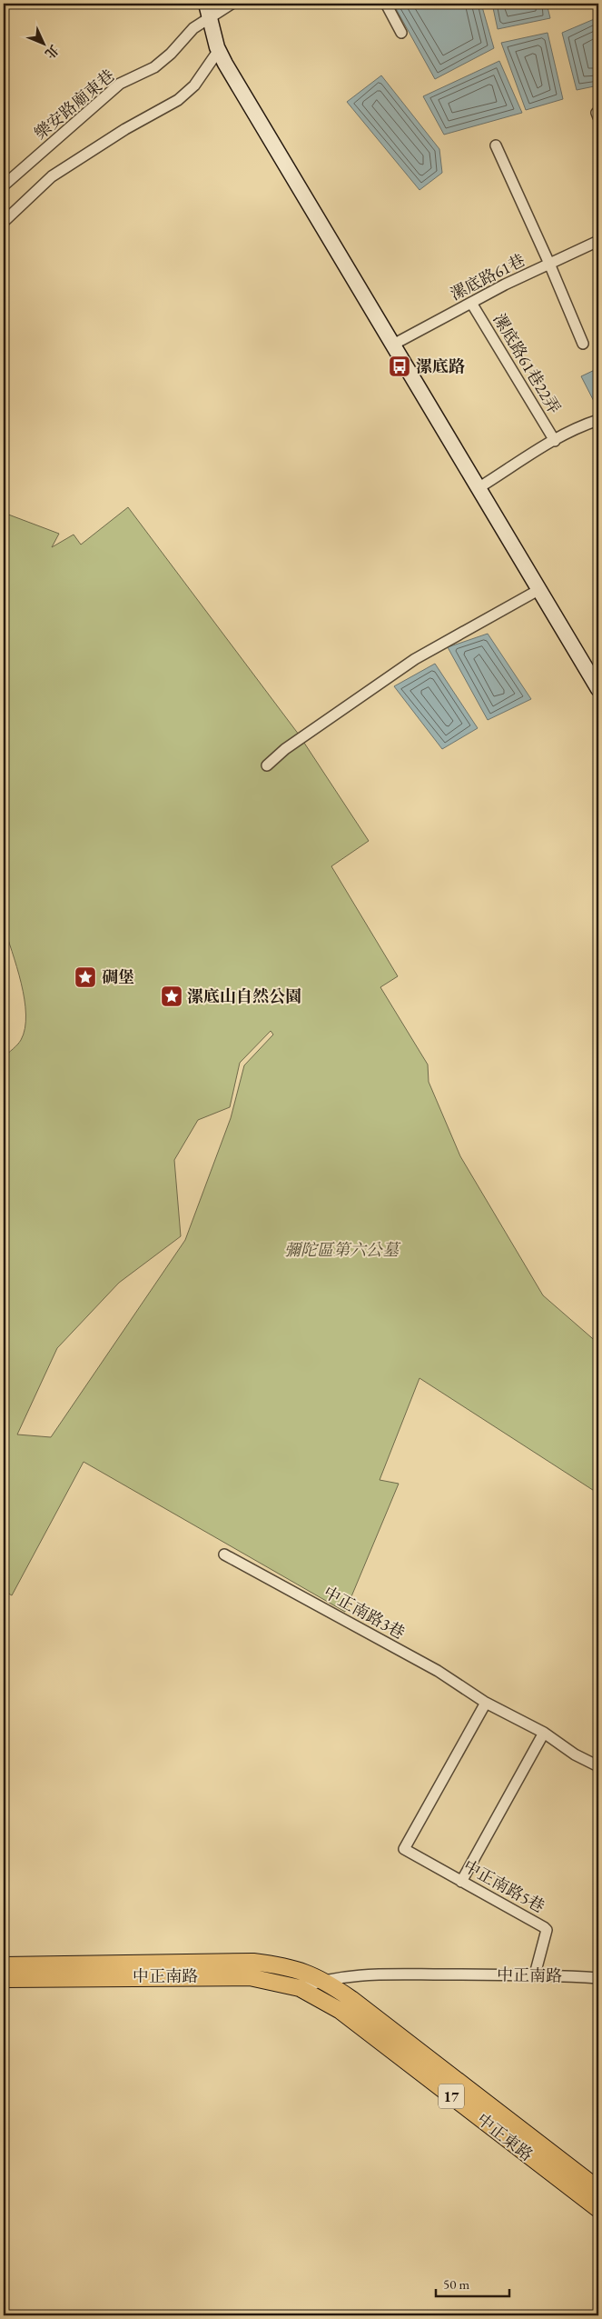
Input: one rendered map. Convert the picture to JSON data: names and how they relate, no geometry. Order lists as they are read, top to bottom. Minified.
{"streets":{"main road":["中正南路","17","中正東路"],"street":["樂安路廟東巷","漯底路61巷","漯底路61巷22弄","中正南路3巷","中正南路5巷"]},"crossings":[["漯底路61巷","漯底路61巷22弄"],["中正南路3巷","中正南路5巷"],["中正南路5巷","中正南路"],["中正南路","中正東路"]],"parks":["彌陀區第六公墓"],"places":{"bus stop":["漯底路"],"place":["碉堡","漯底山自然公園"]},"scale_bar":"50 m","north":"bottom right"}
